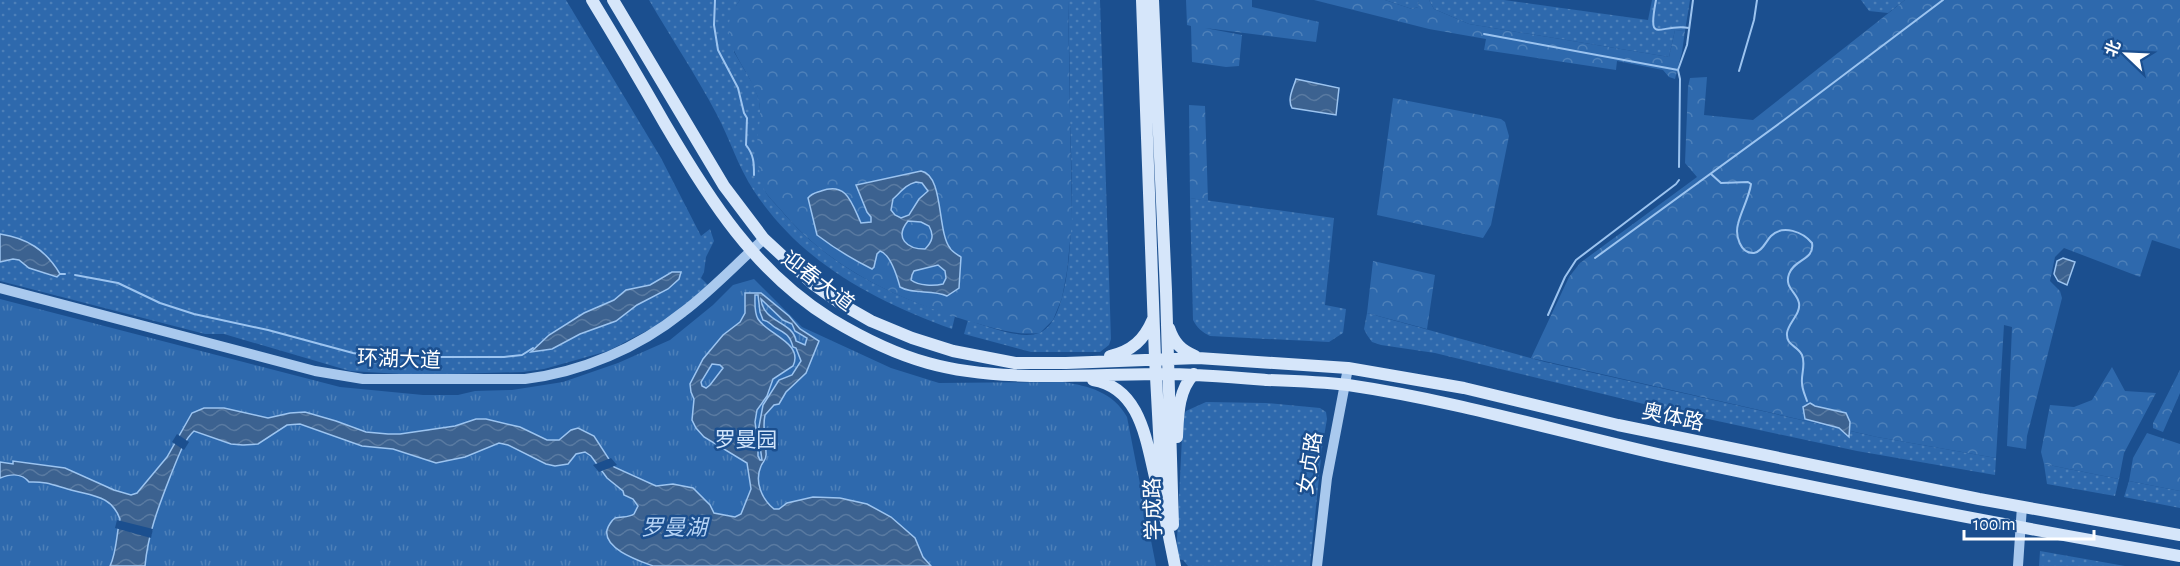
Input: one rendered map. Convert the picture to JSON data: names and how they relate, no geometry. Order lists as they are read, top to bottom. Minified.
{"streets":{"main road":["迎春大道","奥体路","学成路"],"street":["环湖大道","女贞路"]},"crossings":[["迎春大道","环湖大道"],["迎春大道","奥体路"],["迎春大道","学成路"],["奥体路","女贞路"],["奥体路","学成路"]],"water":["罗曼湖"],"parks":["罗曼园"],"scale_bar":"100 m","north":"top left"}
